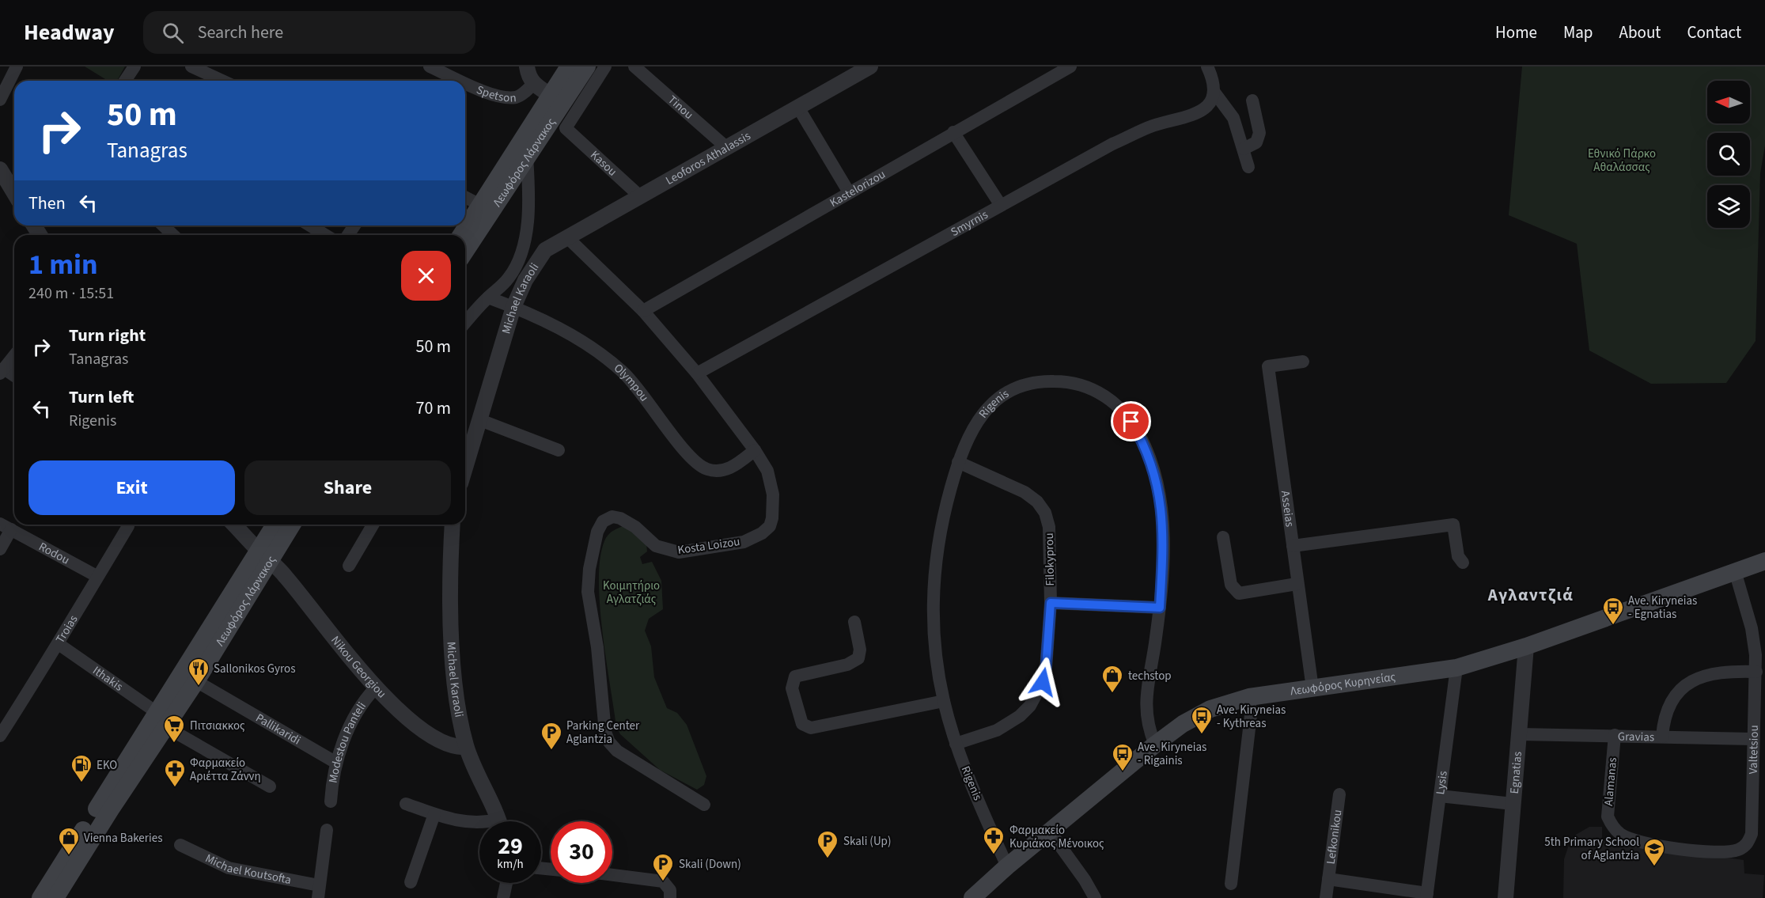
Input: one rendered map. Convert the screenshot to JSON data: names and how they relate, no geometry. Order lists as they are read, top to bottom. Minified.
{"streets":{"main road":["Λεωφόρος Λάρνακος","Λεωφόρος Κυρηνείας"],"street":["Spetson","Tinou","Leoforos Athalassis","Kasou","Kastelorizou","Smyrnis","Michael Karaoli","Olympou","Rigenis","Asseias","Kosta Loizou","Rodou","Filokyprou","Troias","Nikou Georgiou","Ithakis","Pallikaridi","Gravias","Modestou Panteli","Valtetsiou","Egnatias","Alamanas","Lysis","Lefkonikou","Michael Koutsofta"]},"crossings":[["Tinou","Leoforos Athalassis"],["Leoforos Athalassis","Kasou"],["Leoforos Athalassis","Michael Karaoli"],["Leoforos Athalassis","Kosta Loizou"],["Λεωφόρος Λάρνακος","Michael Karaoli"],["Λεωφόρος Λάρνακος","Nikou Georgiou"],["Λεωφόρος Λάρνακος","Ithakis"],["Λεωφόρος Λάρνακος","Pallikaridi"],["Kastelorizou","Kosta Loizou"],["Smyrnis","Kosta Loizou"],["Michael Karaoli","Olympou"],["Michael Karaoli","Nikou Georgiou"],["Olympou","Kosta Loizou"],["Rigenis","Filokyprou"],["Rigenis","Λεωφόρος Κυρηνείας"],["Asseias","Λεωφόρος Κυρηνείας"],["Rodou","Troias"],["Troias","Ithakis"],["Nikou Georgiou","Modestou Panteli"],["Λεωφόρος Κυρηνείας","Valtetsiou"],["Λεωφόρος Κυρηνείας","Egnatias"],["Λεωφόρος Κυρηνείας","Lysis"],["Pallikaridi","Modestou Panteli"],["Gravias","Valtetsiou"],["Gravias","Egnatias"],["Gravias","Alamanas"],["Valtetsiou","Alamanas"],["Lysis","Lefkonikou"]],"districts":["Αγλαντζιά"],"parks":["Εθνικό Πάρκο Αθαλάσσας","Κοιμητήριο Αγλατζιάς"],"places":{"bus stop":["Ave. Kiryneias - Egnatias","Ave. Kiryneias - Kythreas","Ave. Kiryneias - Rigainis"],"restaurant":["Sallonikos Gyros"],"shop":["techstop","Vienna Bakeries"],"supermarket":["Πιτσιακκος"],"parking":["Parking Center Aglantzia","Skali (Up)","Skali (Down)"],"fuel station":["EKO"],"pharmacy":["Φαρμακείο Αριέττα Ζάννη","Φαρμακείο Κυριάκος Μένοικος"],"school or university":["5th Primary School of Aglantzia"]},"north":"left","page":{"header":"Headway","search":"Search here","nav":["Home","Map","About","Contact"],"turn":["50 m","Tanagras"],"then":"Then","heading":["1 min","240 m · 15:51"],"list":[{"name":"Turn right","note":"Tanagras","value":"50 m"},{"name":"Turn left","note":"Rigenis","value":"70 m"}],"buttons":["Exit","Share"],"speed":"29 km/h","limit":"30"}}
